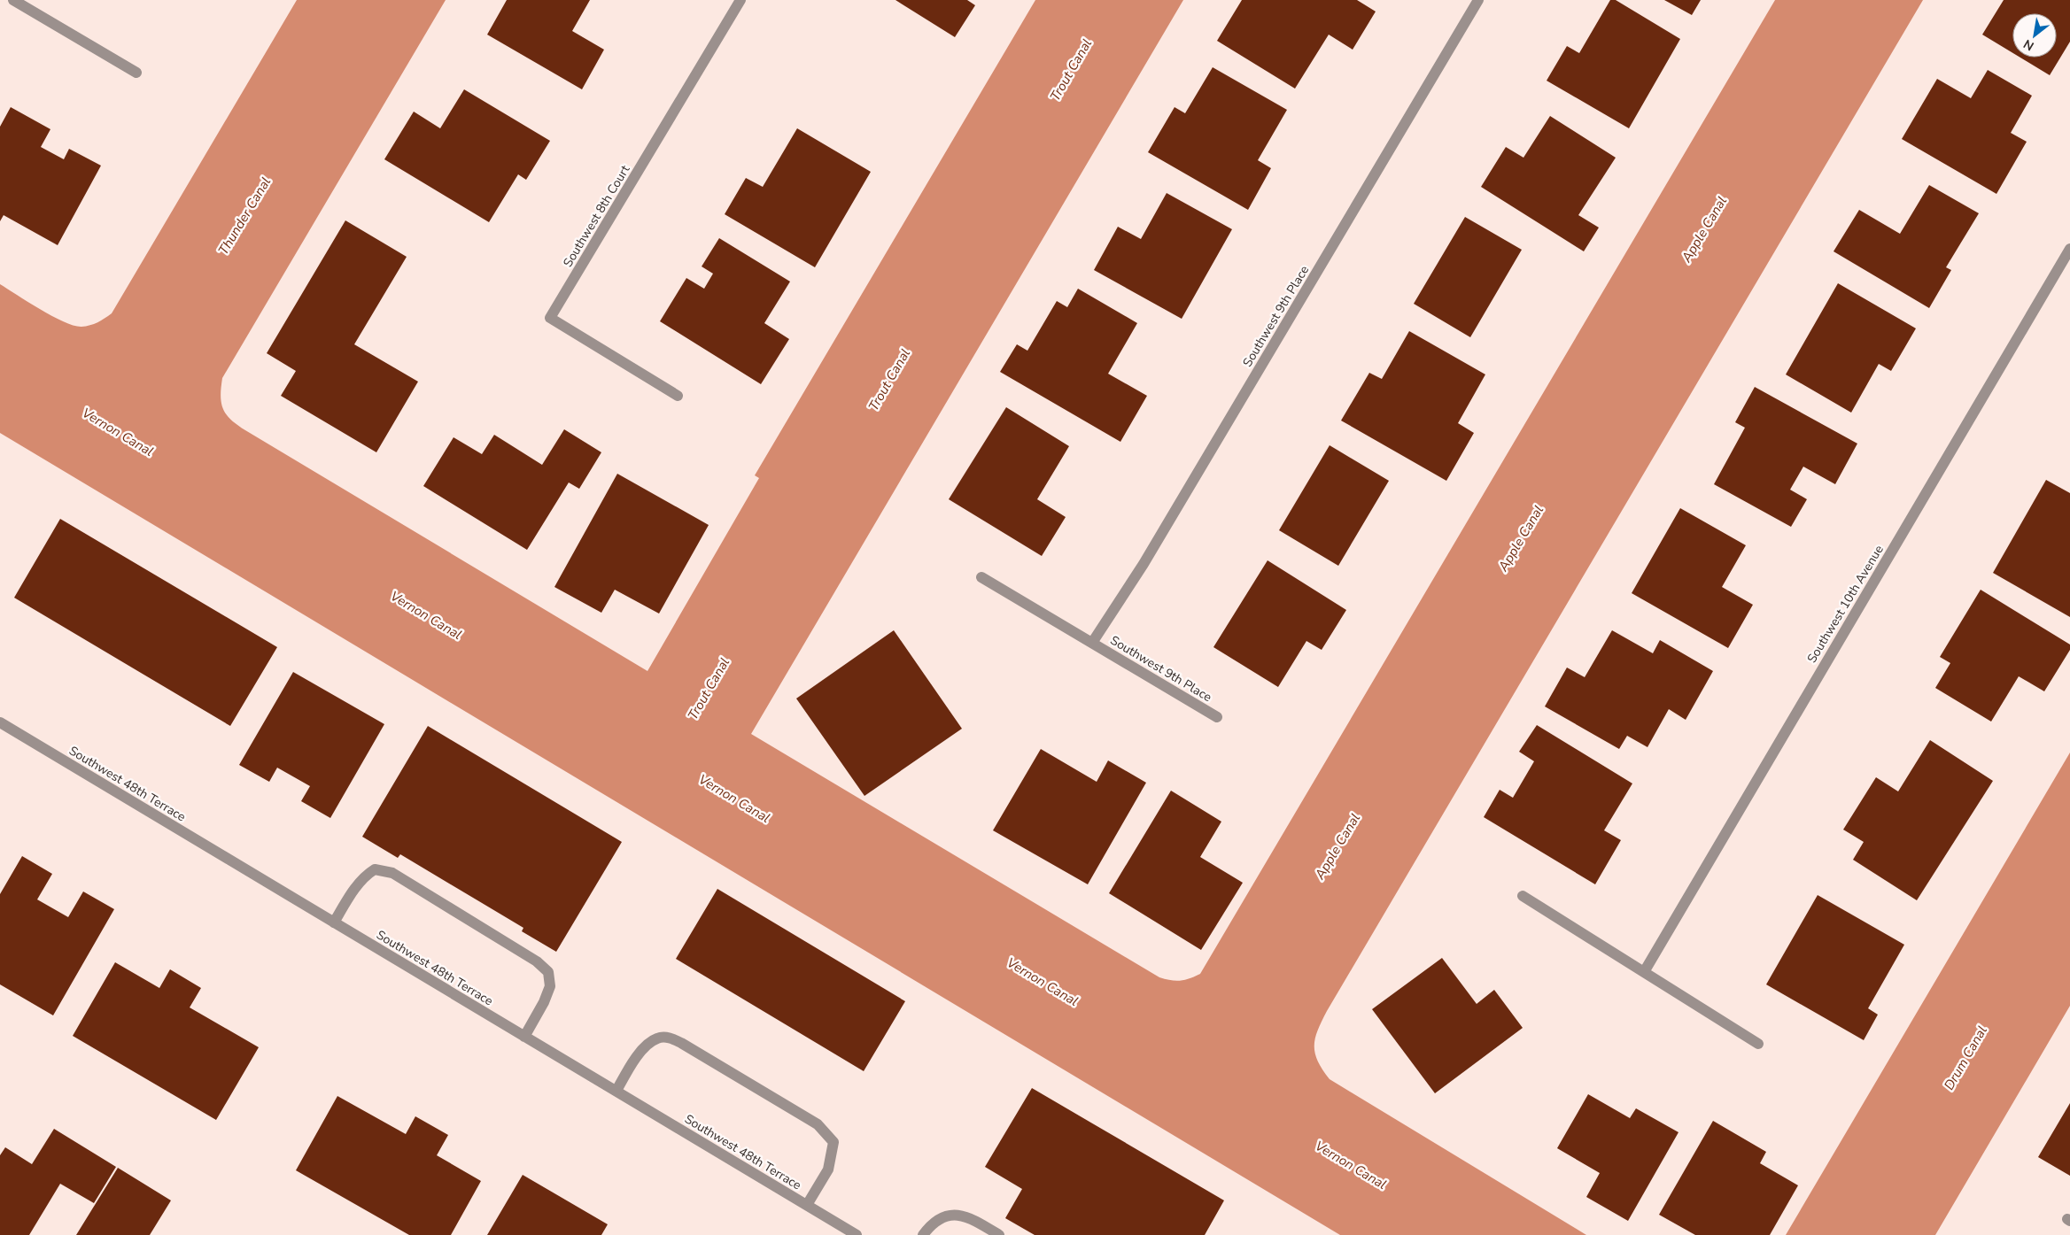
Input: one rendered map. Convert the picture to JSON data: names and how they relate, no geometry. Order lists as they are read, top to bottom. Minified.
{"streets":{"street":["Southwest 8th Court","Southwest 9th Place","Southwest 10th Avenue","Southwest 48th Terrace"]},"water":["Trout Canal","Thunder Canal","Apple Canal","Vernon Canal","Drum Canal"],"north":"bottom left"}
